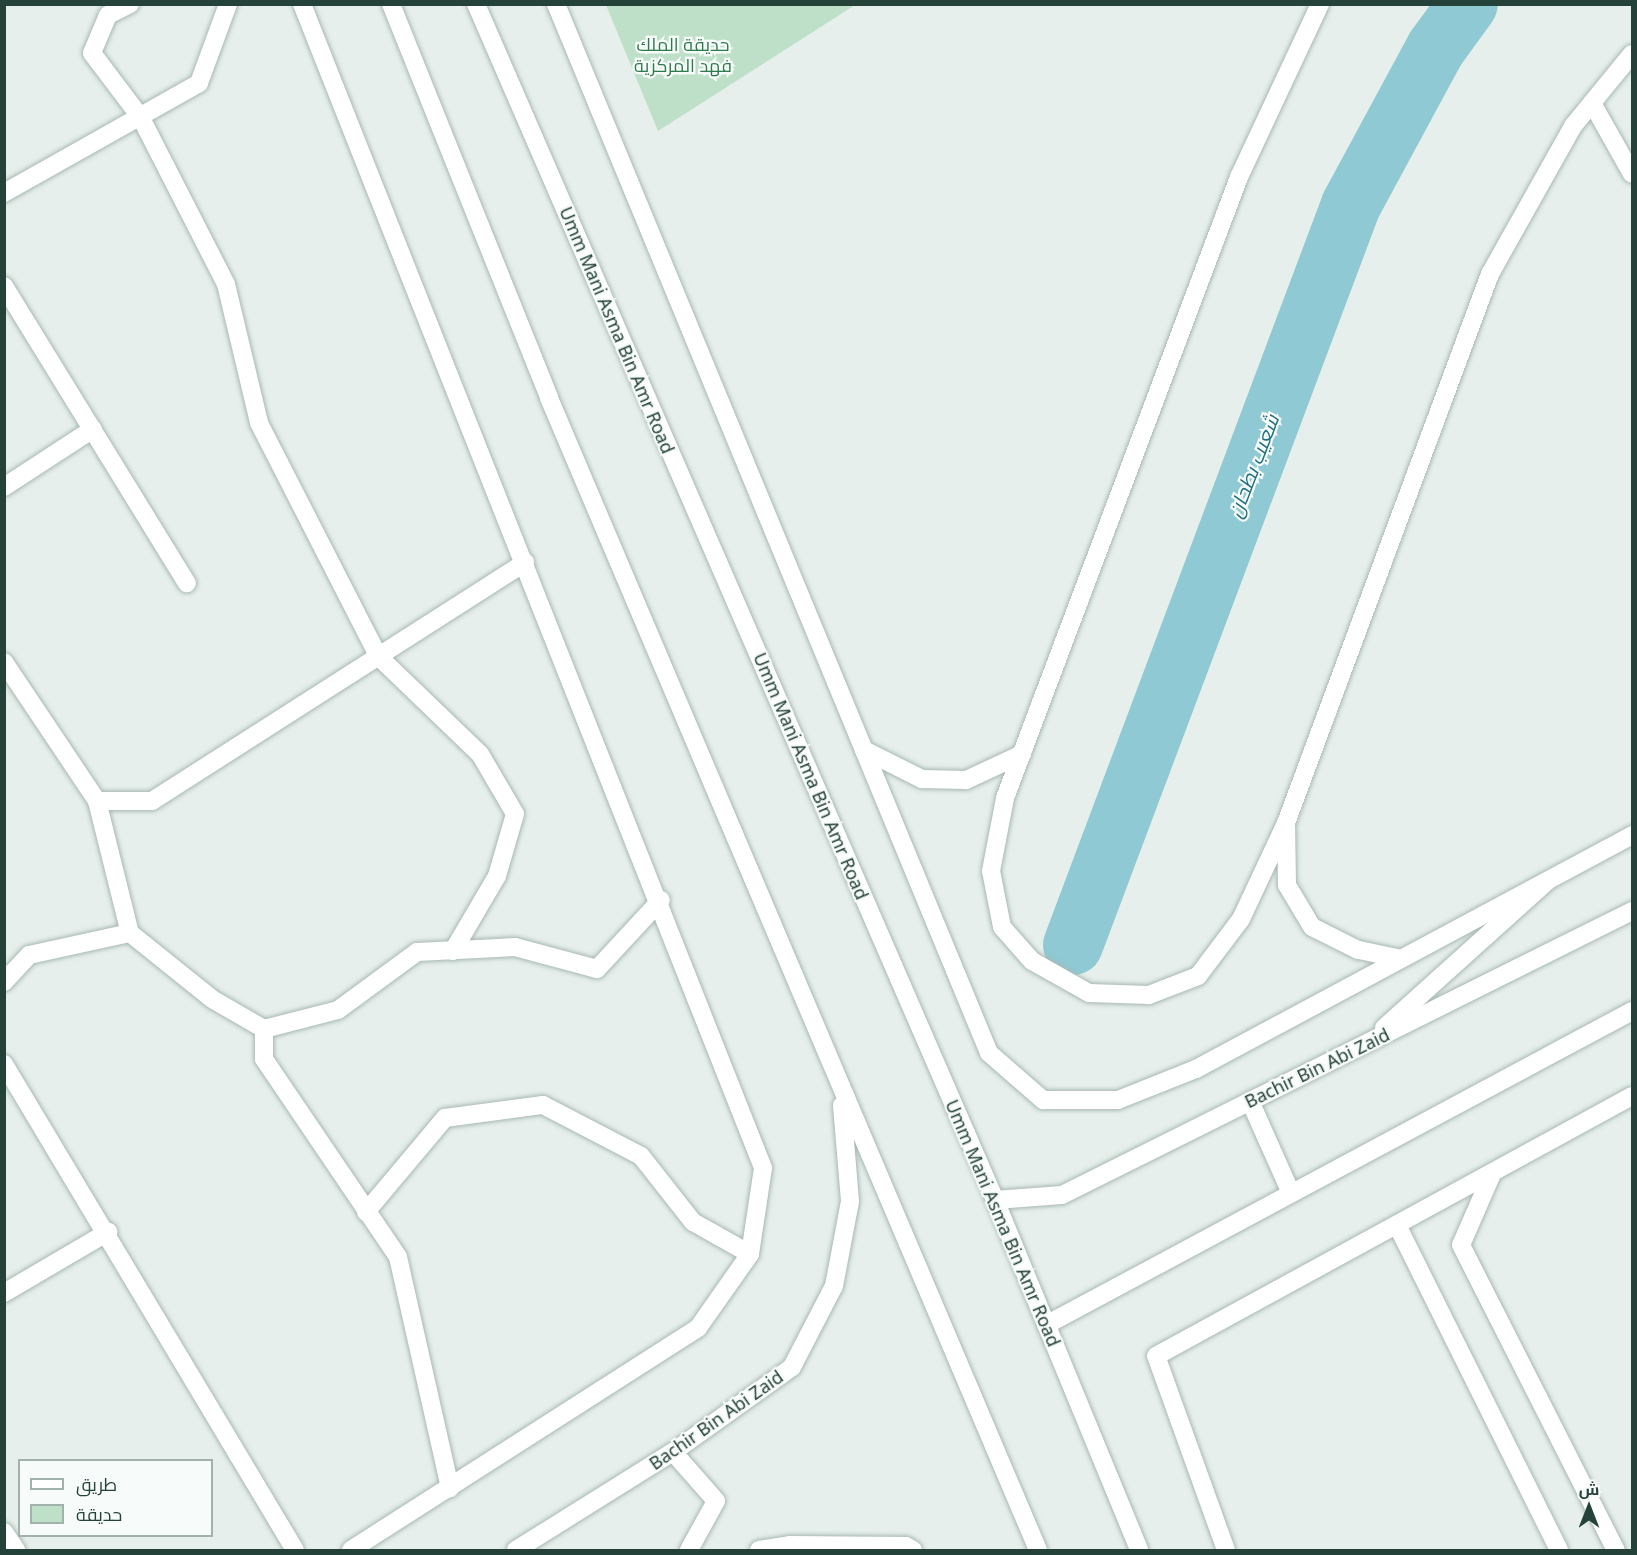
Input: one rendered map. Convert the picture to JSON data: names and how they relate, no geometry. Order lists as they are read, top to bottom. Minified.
{"streets":{"street":["Umm Mani Asma Bin Amr Road","Bachir Bin Abi Zaid"]},"crossings":[["Umm Mani Asma Bin Amr Road","Bachir Bin Abi Zaid"]],"water":["شعيب بطحان"],"parks":["حدیقة الملك فهد المركزية"],"legend":["طريق","حديقة"],"north":"top"}
